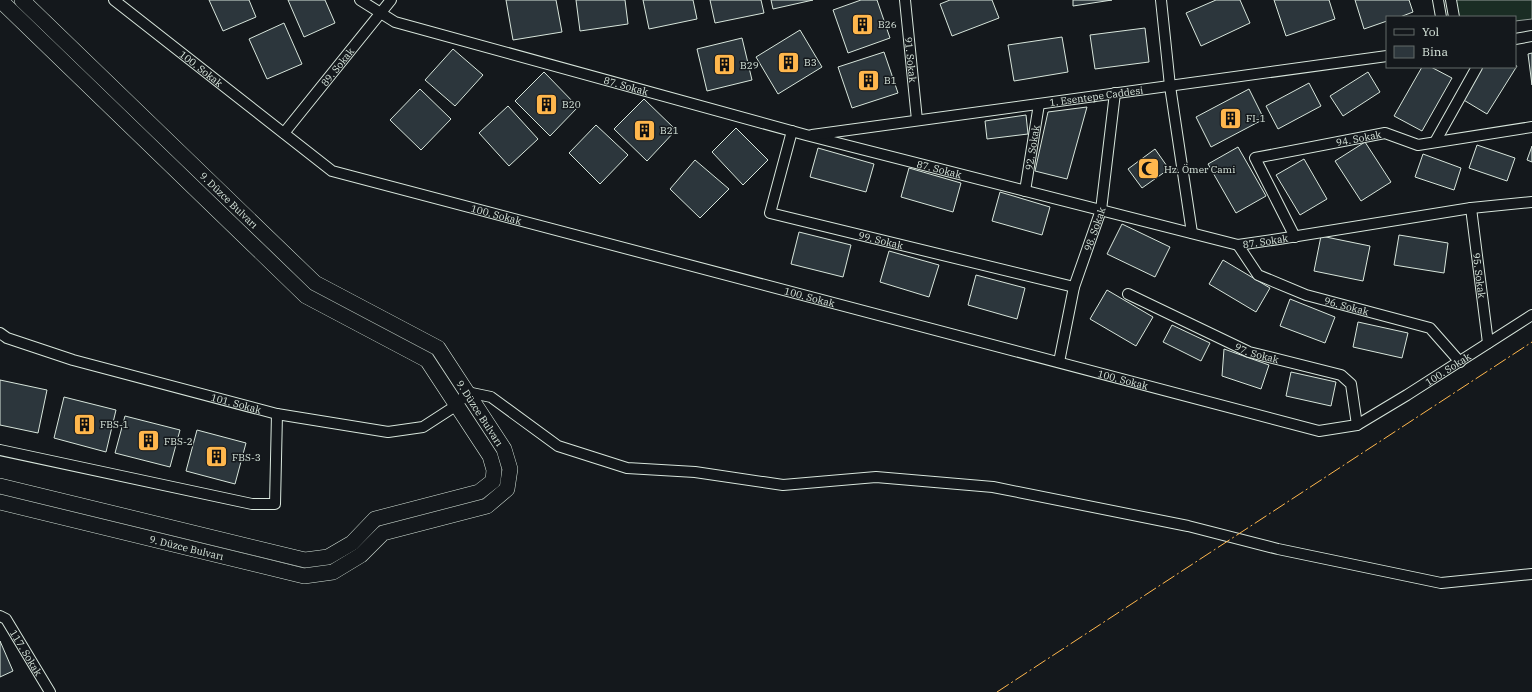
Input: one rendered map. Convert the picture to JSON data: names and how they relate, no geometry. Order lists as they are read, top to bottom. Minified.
{"streets":{"main road":["9. Düzce Bulvarı"],"street":["91. Sokak","89. Sokak","100. Sokak","87. Sokak","1. Esentepe Caddesi","94. Sokak","92. Sokak","98. Sokak","99. Sokak","95. Sokak","96. Sokak","97. Sokak","101. Sokak","117. Sokak"]},"crossings":[["91. Sokak","1. Esentepe Caddesi"],["89. Sokak","100. Sokak"],["89. Sokak","87. Sokak"],["100. Sokak","98. Sokak"],["100. Sokak","95. Sokak"],["100. Sokak","96. Sokak"],["100. Sokak","97. Sokak"],["87. Sokak","1. Esentepe Caddesi"],["87. Sokak","94. Sokak"],["87. Sokak","92. Sokak"],["87. Sokak","98. Sokak"],["87. Sokak","99. Sokak"],["87. Sokak","95. Sokak"],["87. Sokak","96. Sokak"],["1. Esentepe Caddesi","92. Sokak"],["1. Esentepe Caddesi","98. Sokak"],["9. Düzce Bulvarı","101. Sokak"],["98. Sokak","99. Sokak"]],"places":{"building":["B26","B3","B29","B1","B20","FI-1","B21","FBS-1","FBS-2","FBS-3"],"mosque":["Hz. Ömer Cami"]},"legend":["Yol","Bina"]}
